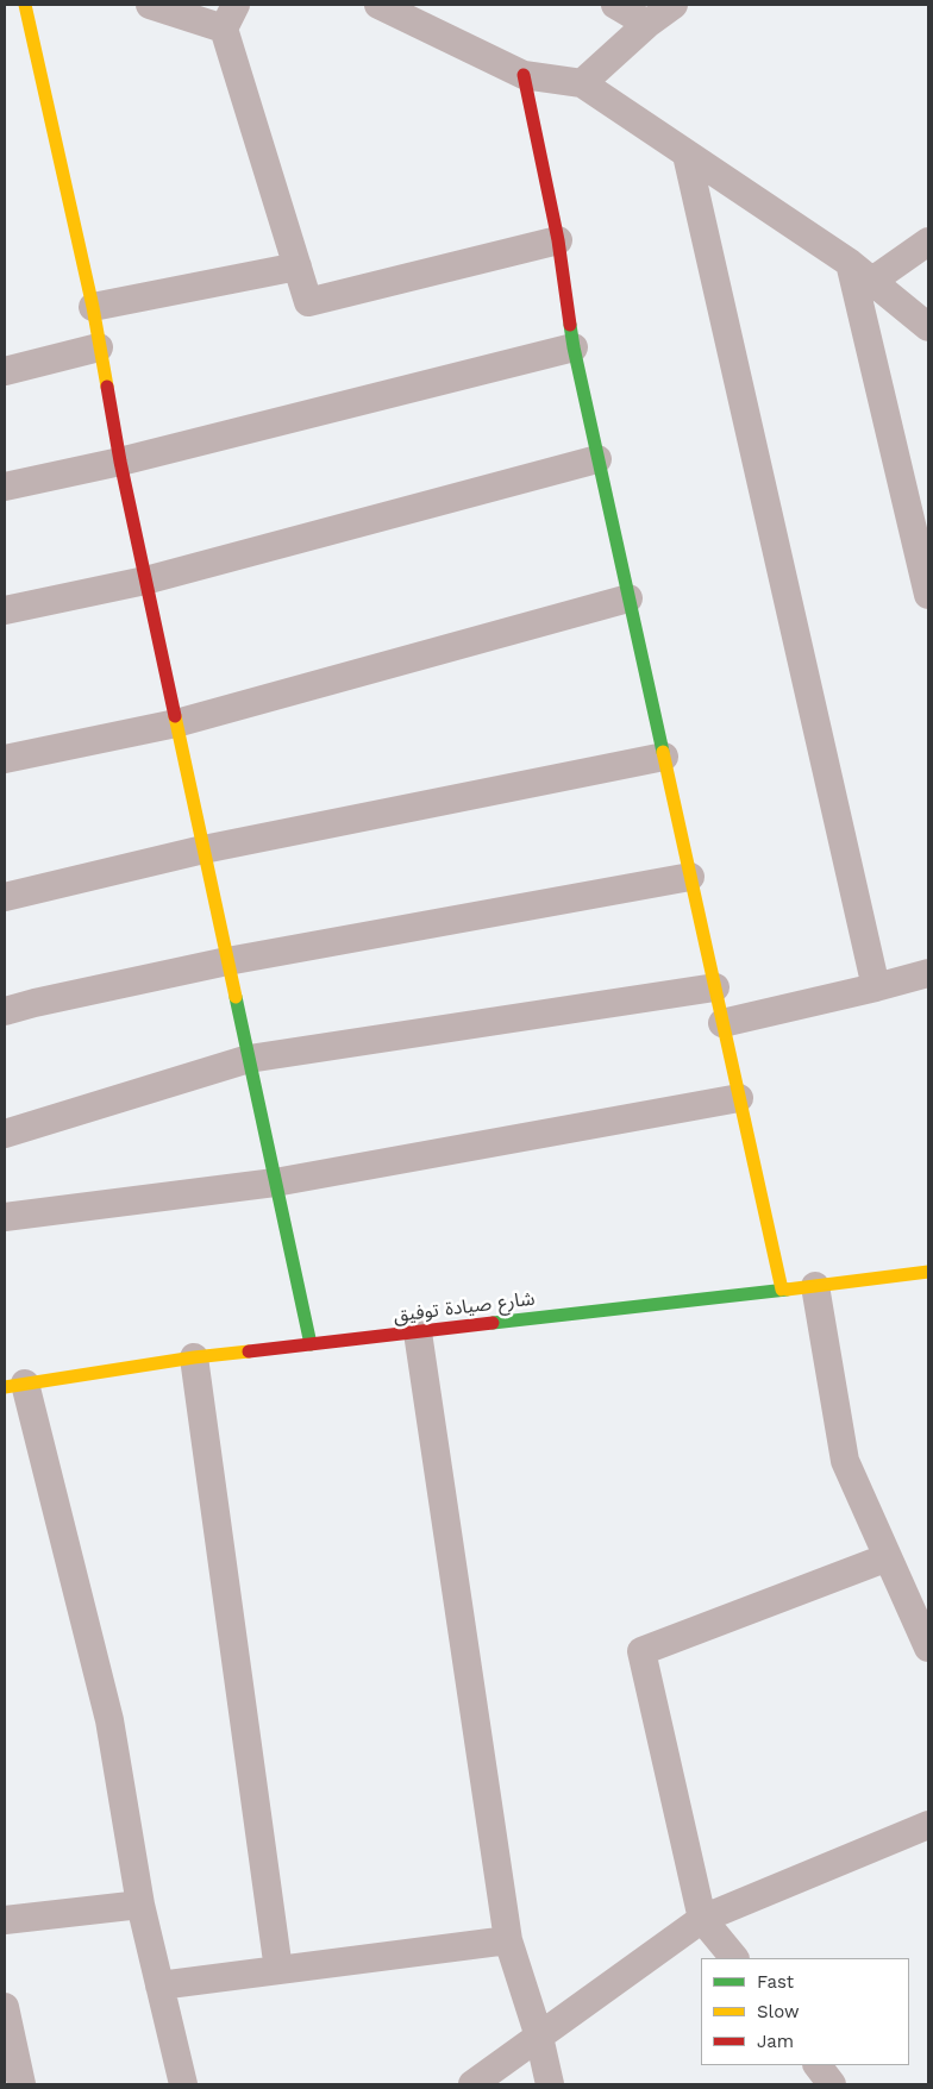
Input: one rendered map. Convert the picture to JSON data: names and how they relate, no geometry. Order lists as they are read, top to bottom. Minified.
{"streets":{"street":["شارع صيادة توفيق"]},"legend":["Fast","Slow","Jam"]}
